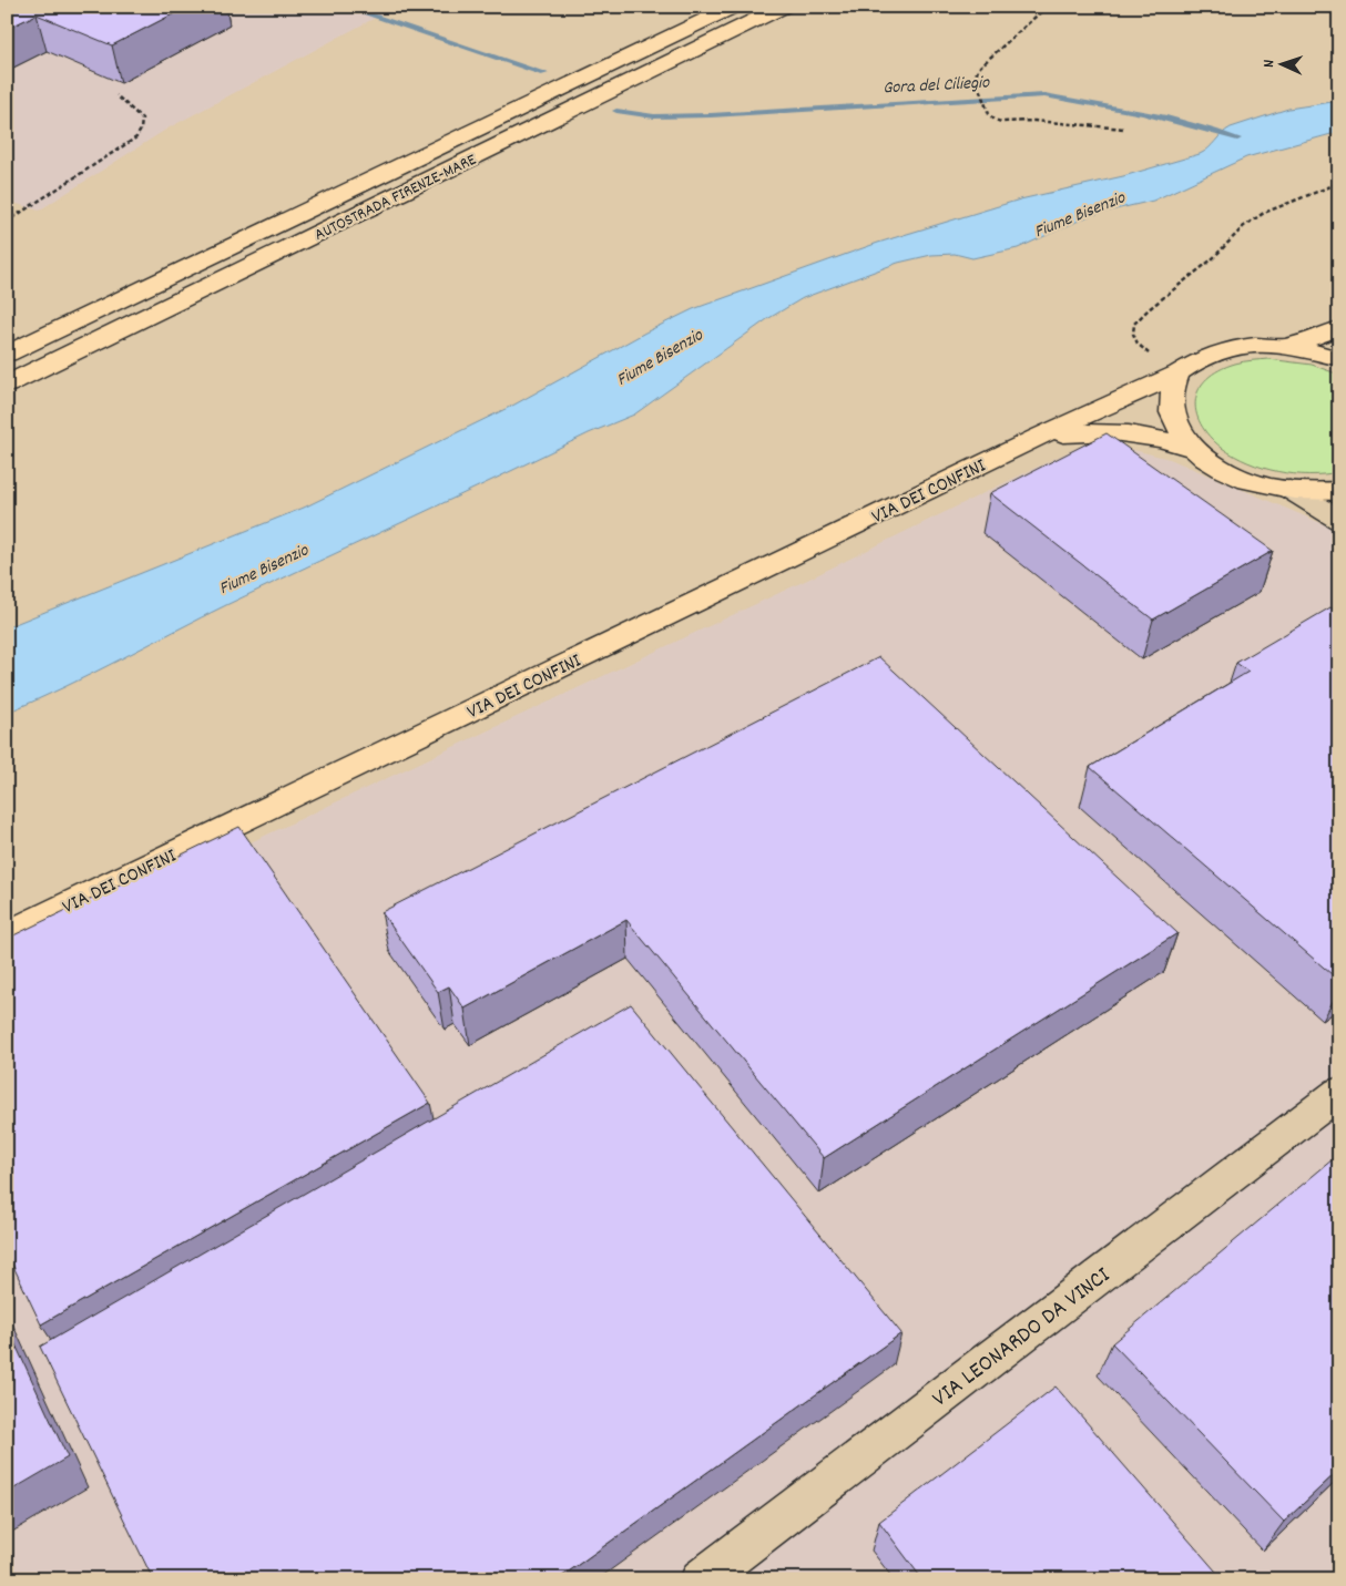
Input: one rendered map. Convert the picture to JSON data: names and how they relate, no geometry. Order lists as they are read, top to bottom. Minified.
{"streets":{"main road":["AUTOSTRADA FIRENZE-MARE","VIA DEI CONFINI"],"street":["VIA LEONARDO DA VINCI"]},"water":["Gora del Ciliegio","Fiume Bisenzio"],"north":"left"}
